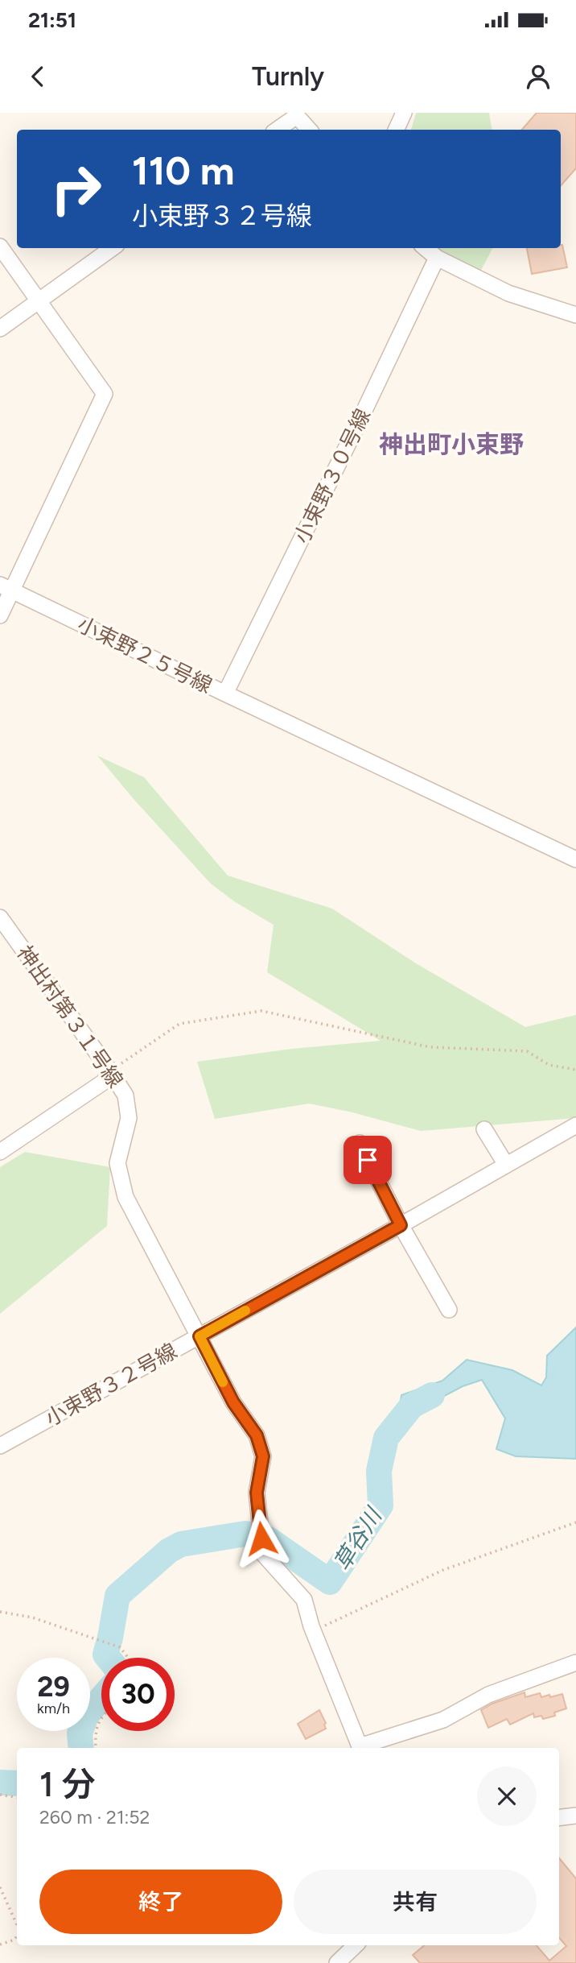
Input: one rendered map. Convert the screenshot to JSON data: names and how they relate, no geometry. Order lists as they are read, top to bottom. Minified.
{"streets":{"street":["小束野３０号線","小束野２５号線","神出村第３１号線","小束野３２号線"]},"crossings":[["小束野３０号線","小束野２５号線"],["神出村第３１号線","小束野３２号線"]],"districts":["神出町小束野"],"water":["草谷川"],"page":{"status":"21:51","header":"Turnly","turn":["110 m","小束野３２号線"],"speed":"29 km/h","limit":"30","heading":["1 分","260 m · 21:52"],"buttons":["終了","共有"]}}
